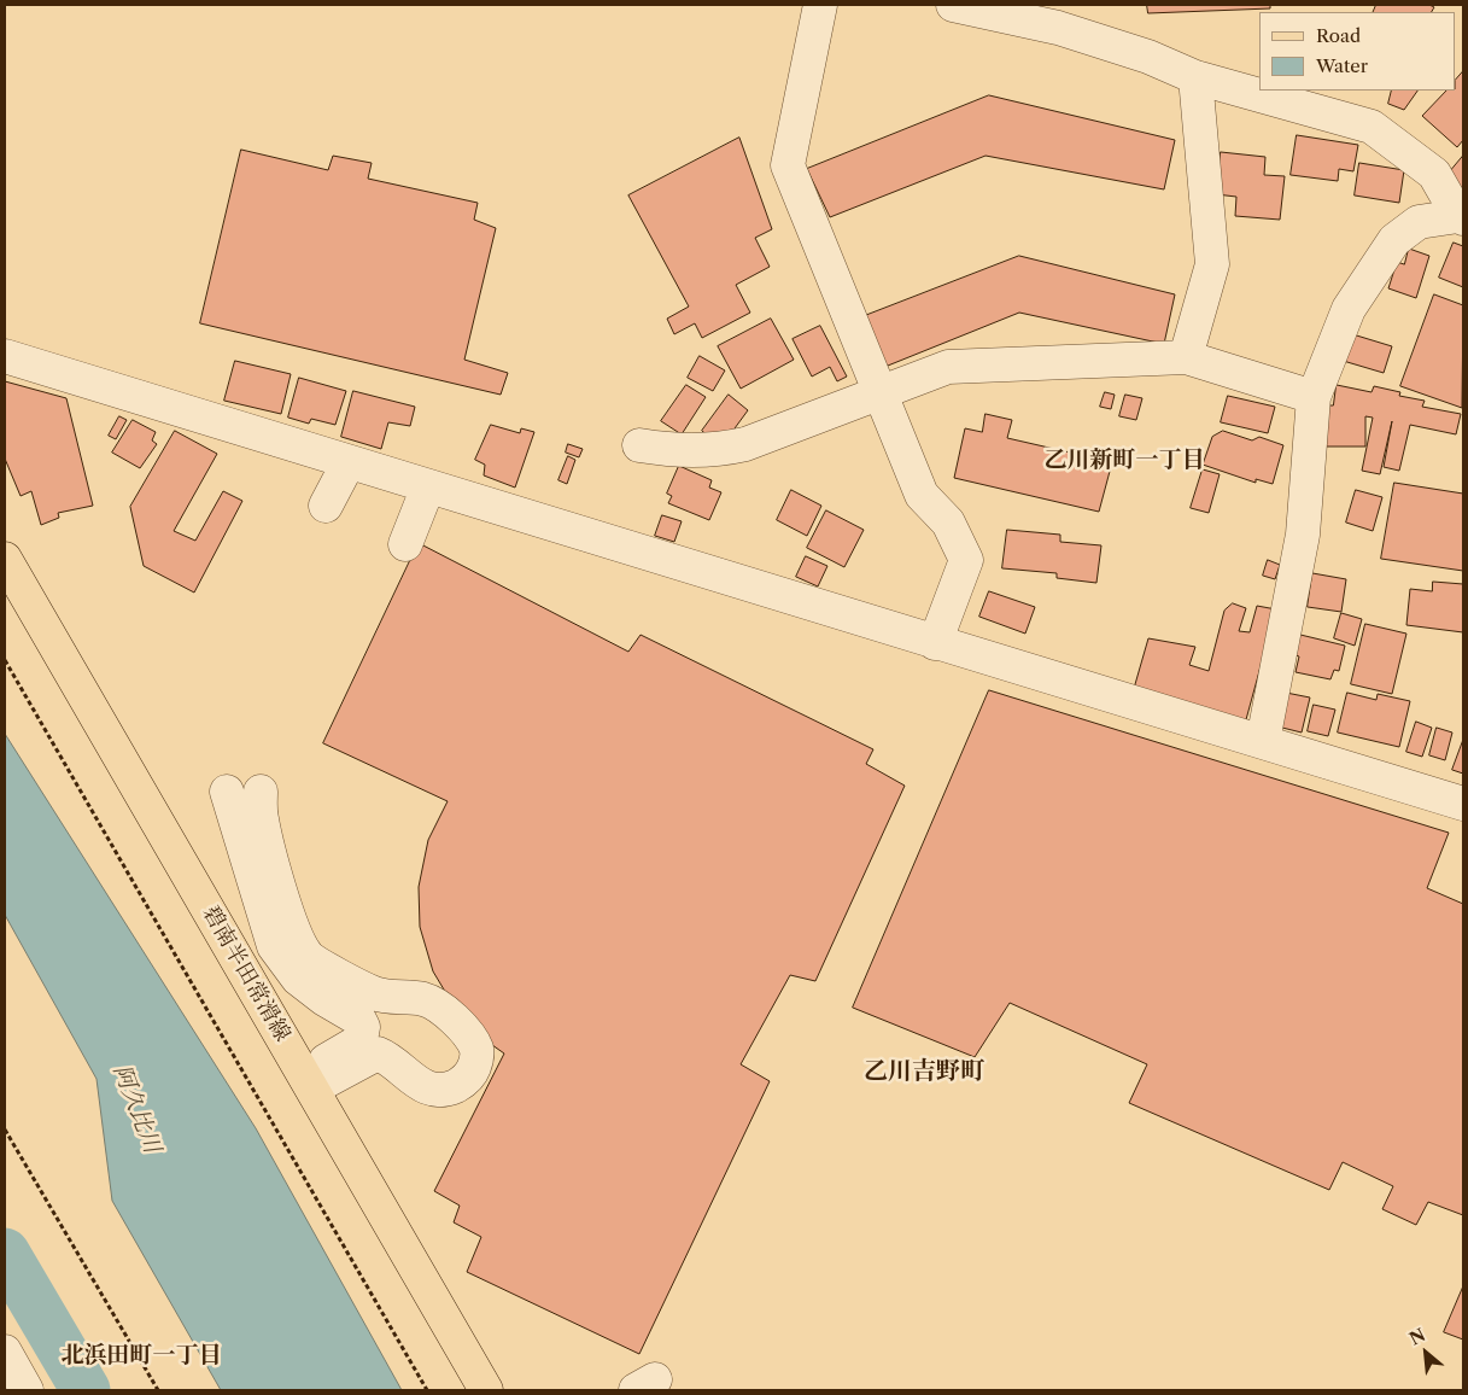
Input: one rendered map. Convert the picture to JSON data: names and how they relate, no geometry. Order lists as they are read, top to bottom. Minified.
{"streets":{"main road":["碧南半田常滑線"]},"districts":["乙川新町一丁目","乙川吉野町","北浜田町一丁目"],"water":["阿久比川"],"legend":["Road","Water"],"north":"top left"}
